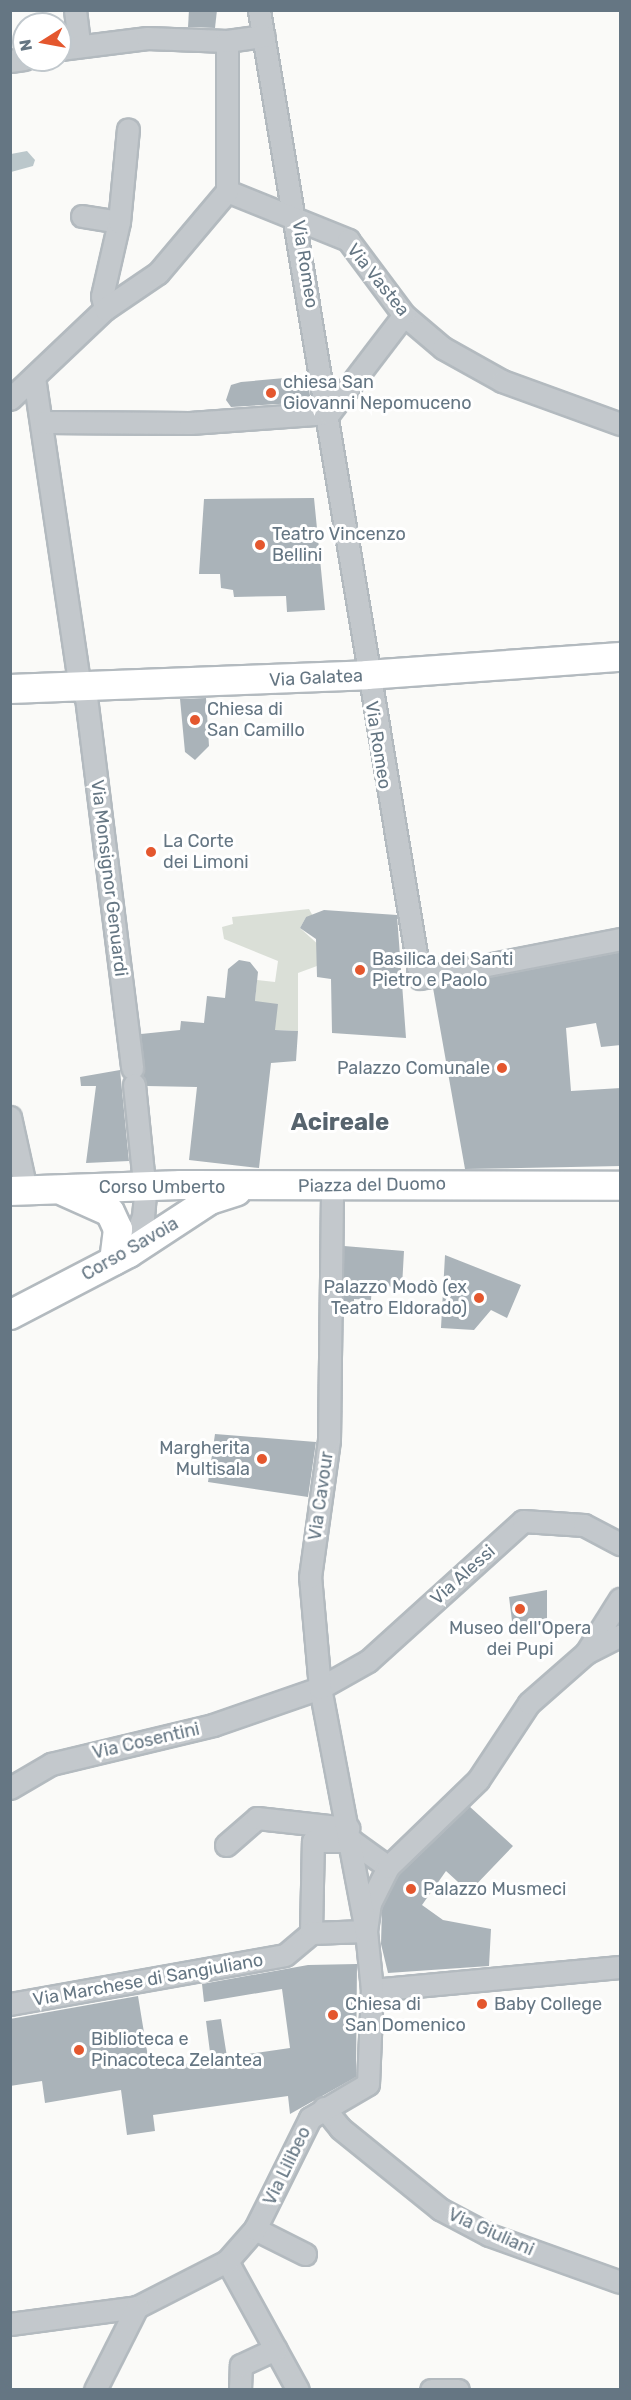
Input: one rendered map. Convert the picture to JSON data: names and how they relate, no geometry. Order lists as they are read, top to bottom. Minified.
{"streets":{"street":["Via Romeo","Via Vastea","Via Galatea","Via Monsignor Genuardi","Piazza del Duomo","Corso Umberto","Corso Savoia","Via Cavour","Via Alessi","Via Cosentini","Via Marchese di Sangiuliano","Via Lilibeo","Via Giuliani"]},"crossings":[["Via Romeo","Via Vastea"],["Via Romeo","Via Galatea"],["Via Galatea","Via Monsignor Genuardi"],["Via Monsignor Genuardi","Corso Umberto"],["Via Monsignor Genuardi","Corso Savoia"],["Piazza del Duomo","Corso Umberto"],["Piazza del Duomo","Corso Savoia"],["Piazza del Duomo","Via Cavour"],["Corso Umberto","Corso Savoia"],["Via Cavour","Via Alessi"],["Via Cavour","Via Cosentini"],["Via Alessi","Via Cosentini"],["Via Lilibeo","Via Giuliani"]],"districts":["Acireale"],"places":["chiesa San Giovanni Nepomuceno","Teatro Vincenzo Bellini","Chiesa di San Camillo","La Corte dei Limoni","Basilica dei Santi Pietro e Paolo","Palazzo Comunale","Palazzo Modò (ex Teatro Eldorado)","Margherita Multisala","Museo dell'Opera dei Pupi","Palazzo Musmeci","Baby College","Chiesa di San Domenico","Biblioteca e Pinacoteca Zelantea"],"north":"left"}
